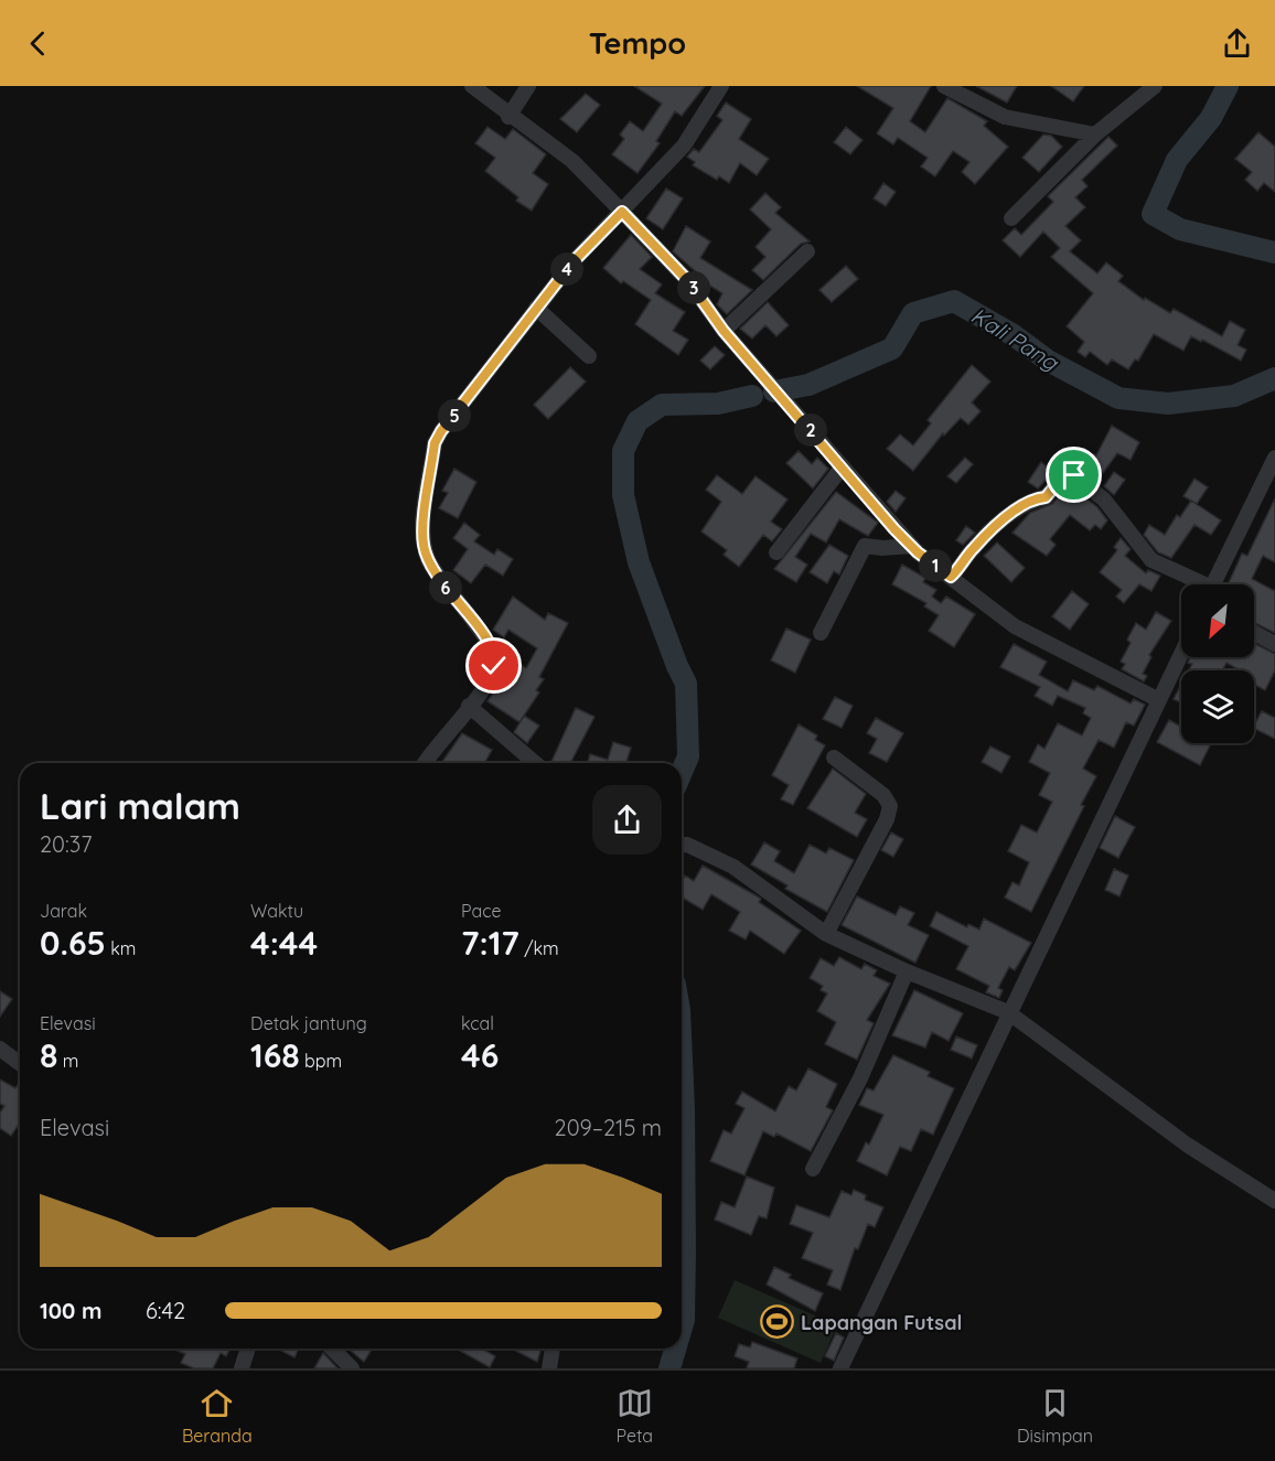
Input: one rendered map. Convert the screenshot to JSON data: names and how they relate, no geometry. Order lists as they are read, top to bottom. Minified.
{"water":["Kali Pang"],"places":{"sports":["Lapangan Futsal"]},"north":"bottom left","page":{"header":"Tempo","pins":["4","3","5","2","1","6"],"heading":["Lari malam","20:37"],"stats":[["Jarak","0.65 km"],["Waktu","4:44"],["Pace","7:17 /km"],["Elevasi","8 m"],["Detak jantung","168 bpm"],["kcal","46"]],"chart":["Elevasi","209–215 m"],"list":[{"name":"100 m","note":"6:42"}],"tabs":["Beranda","Peta","Disimpan"]}}
